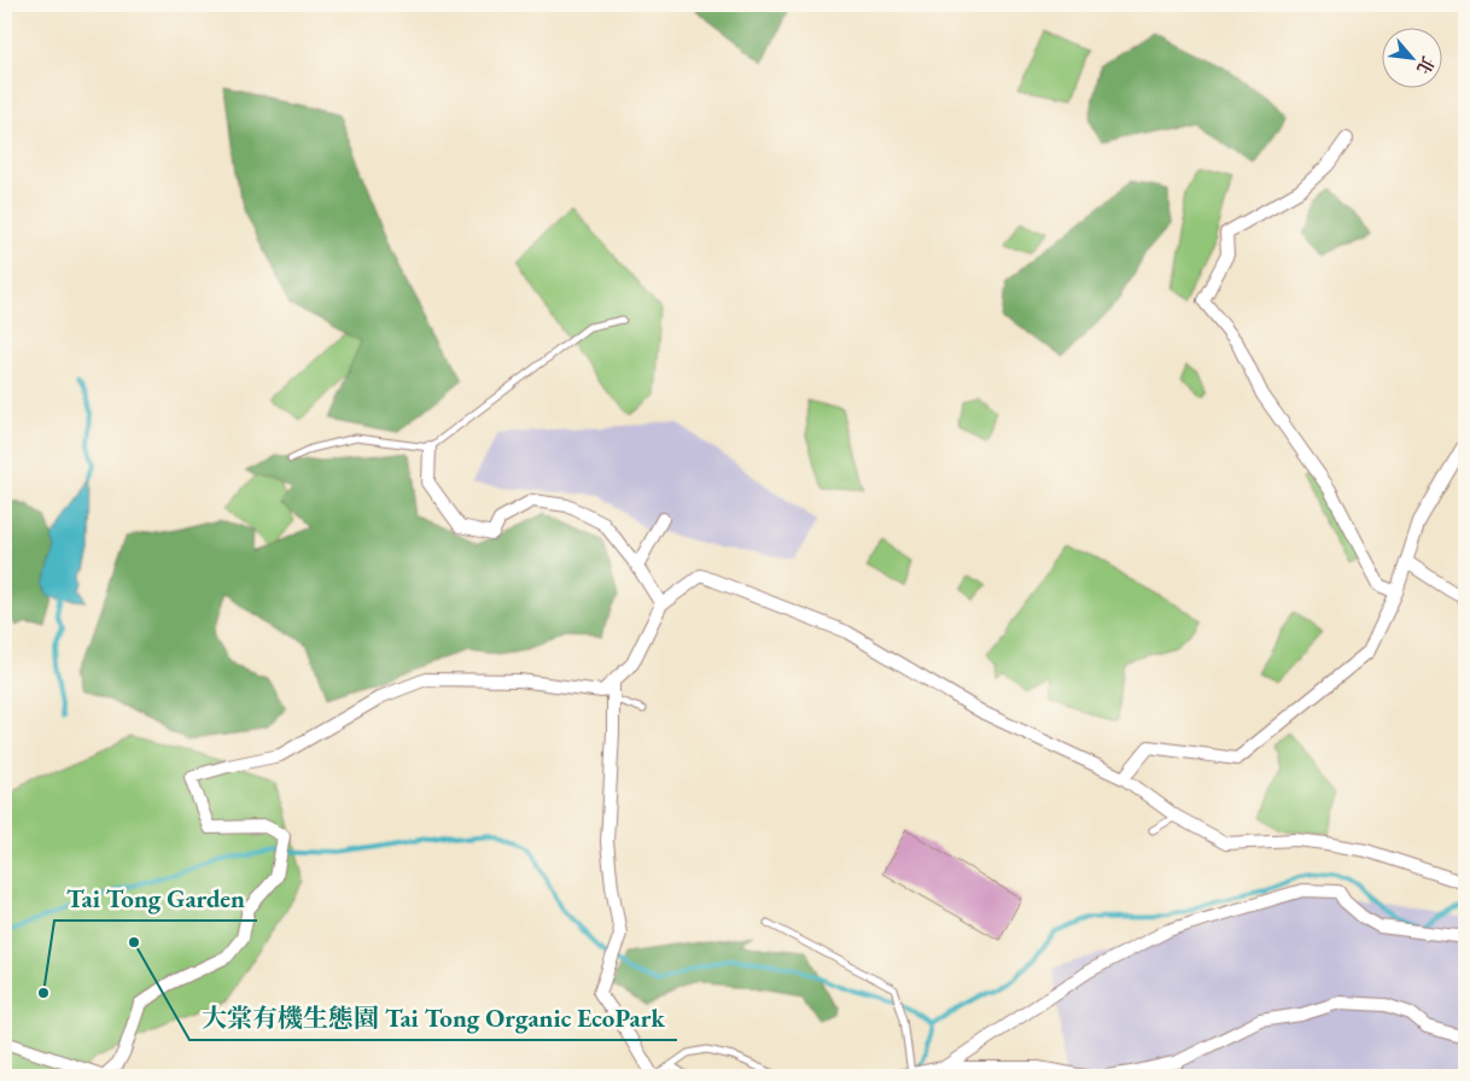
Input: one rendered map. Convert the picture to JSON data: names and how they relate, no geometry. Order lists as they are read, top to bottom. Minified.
{"places":["大棠有機生態園 Tai Tong Organic EcoPark","Tai Tong Garden"],"north":"bottom right"}
